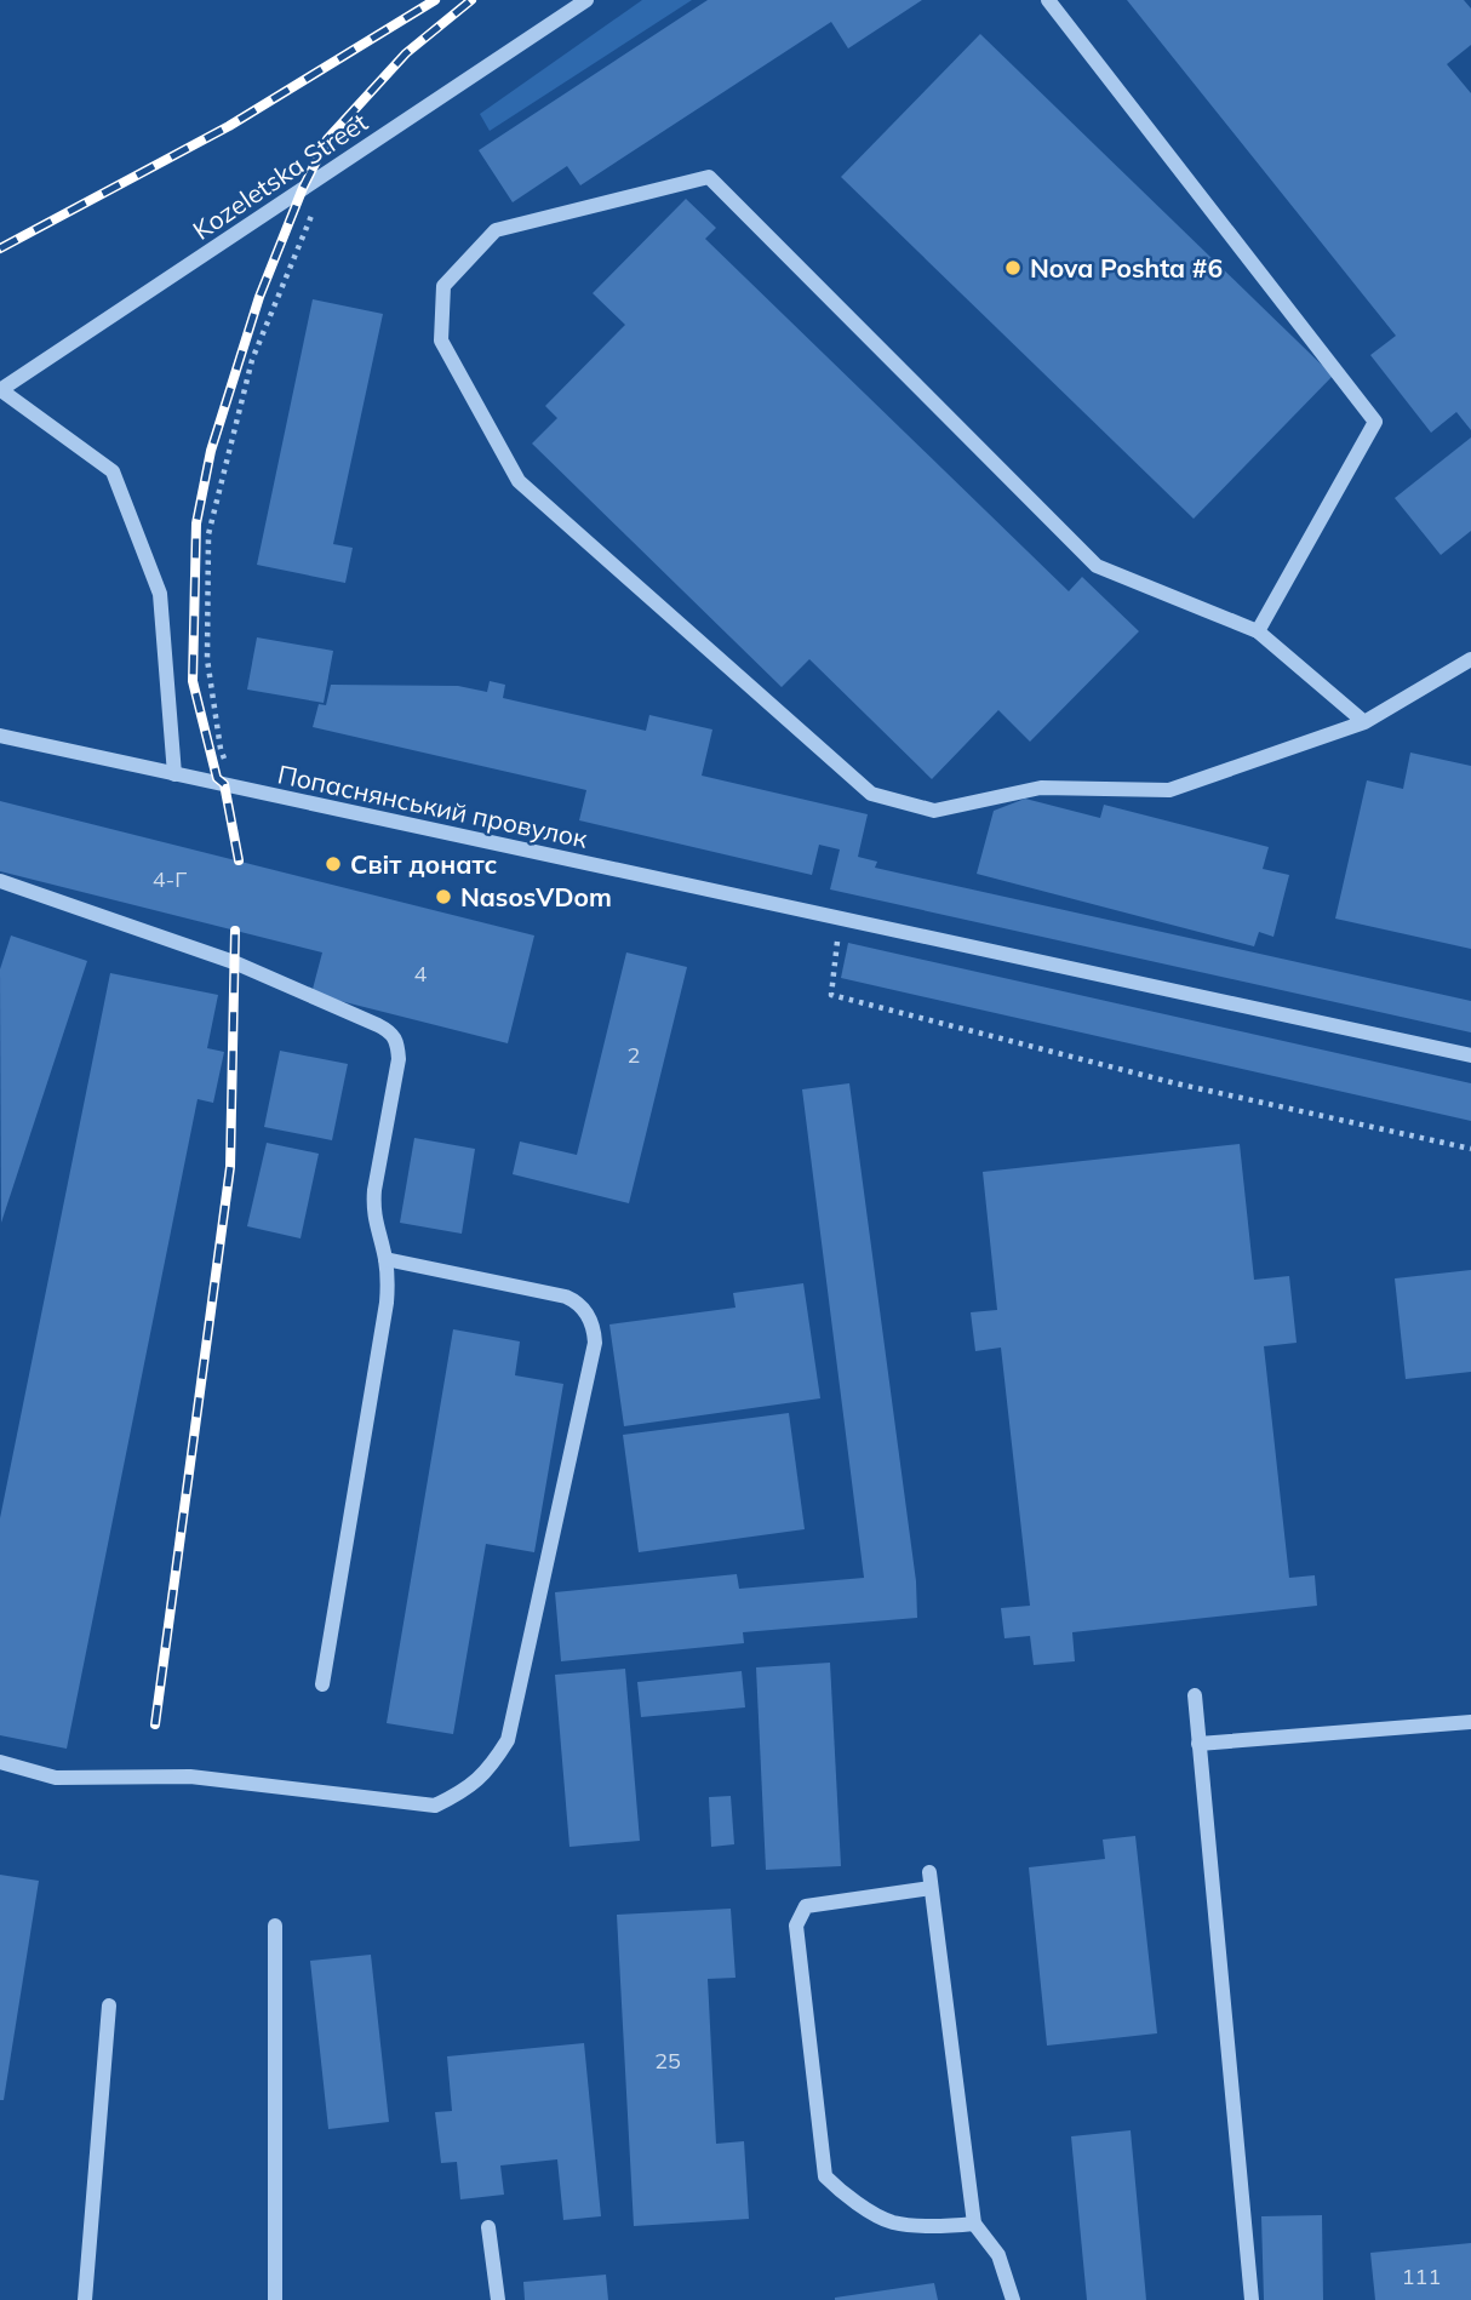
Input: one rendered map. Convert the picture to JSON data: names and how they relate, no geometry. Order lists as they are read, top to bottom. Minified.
{"streets":{"street":["Kozeletska Street","Попаснянський провулок"]},"places":["Nova Poshta #6","Світ донатс","NasosVDom"],"house_numbers":["4-Г","4","2","25","111"]}
